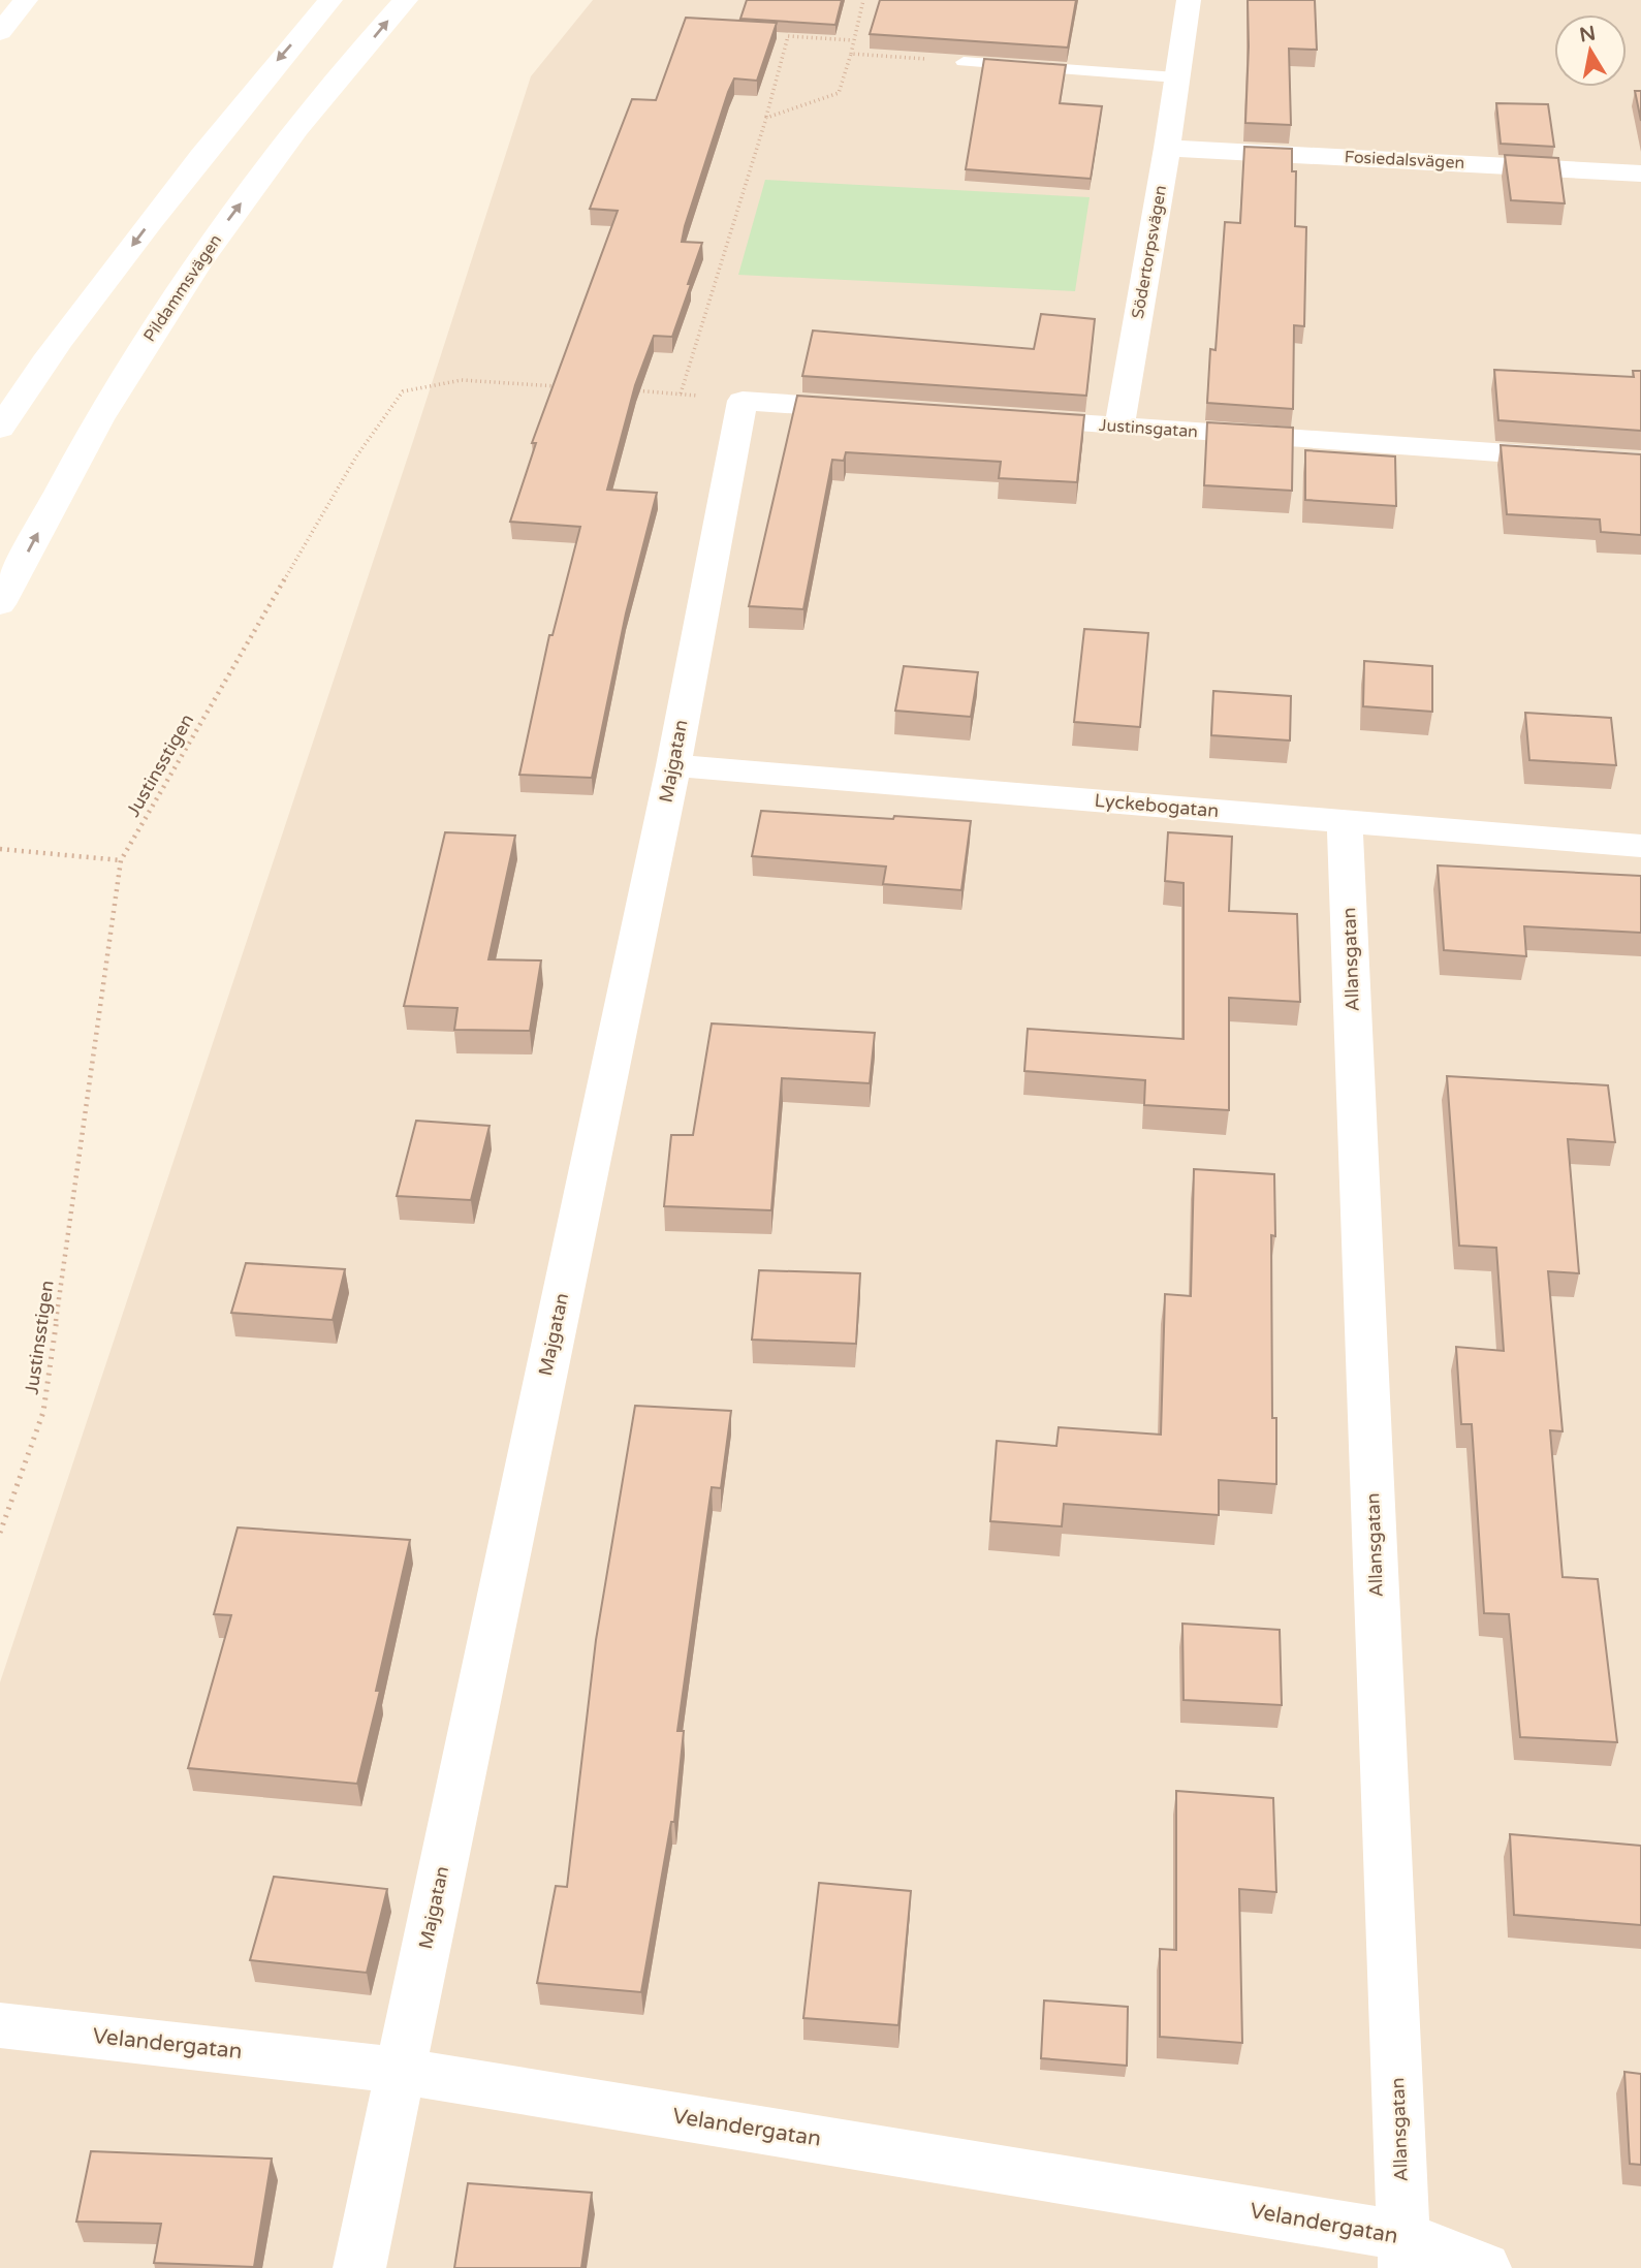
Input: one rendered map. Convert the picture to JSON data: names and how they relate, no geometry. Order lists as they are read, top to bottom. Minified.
{"streets":{"street":["Fosiedalsvägen","Södertorpsvägen","Pildammsvägen","Justinsgatan","Majgatan","Lyckebogatan","Allansgatan","Velandergatan"],"path":["Justinsstigen"]},"crossings":[["Fosiedalsvägen","Södertorpsvägen"],["Södertorpsvägen","Justinsgatan"],["Majgatan","Lyckebogatan"],["Majgatan","Velandergatan"],["Lyckebogatan","Allansgatan"],["Allansgatan","Velandergatan"]],"north":"top"}
